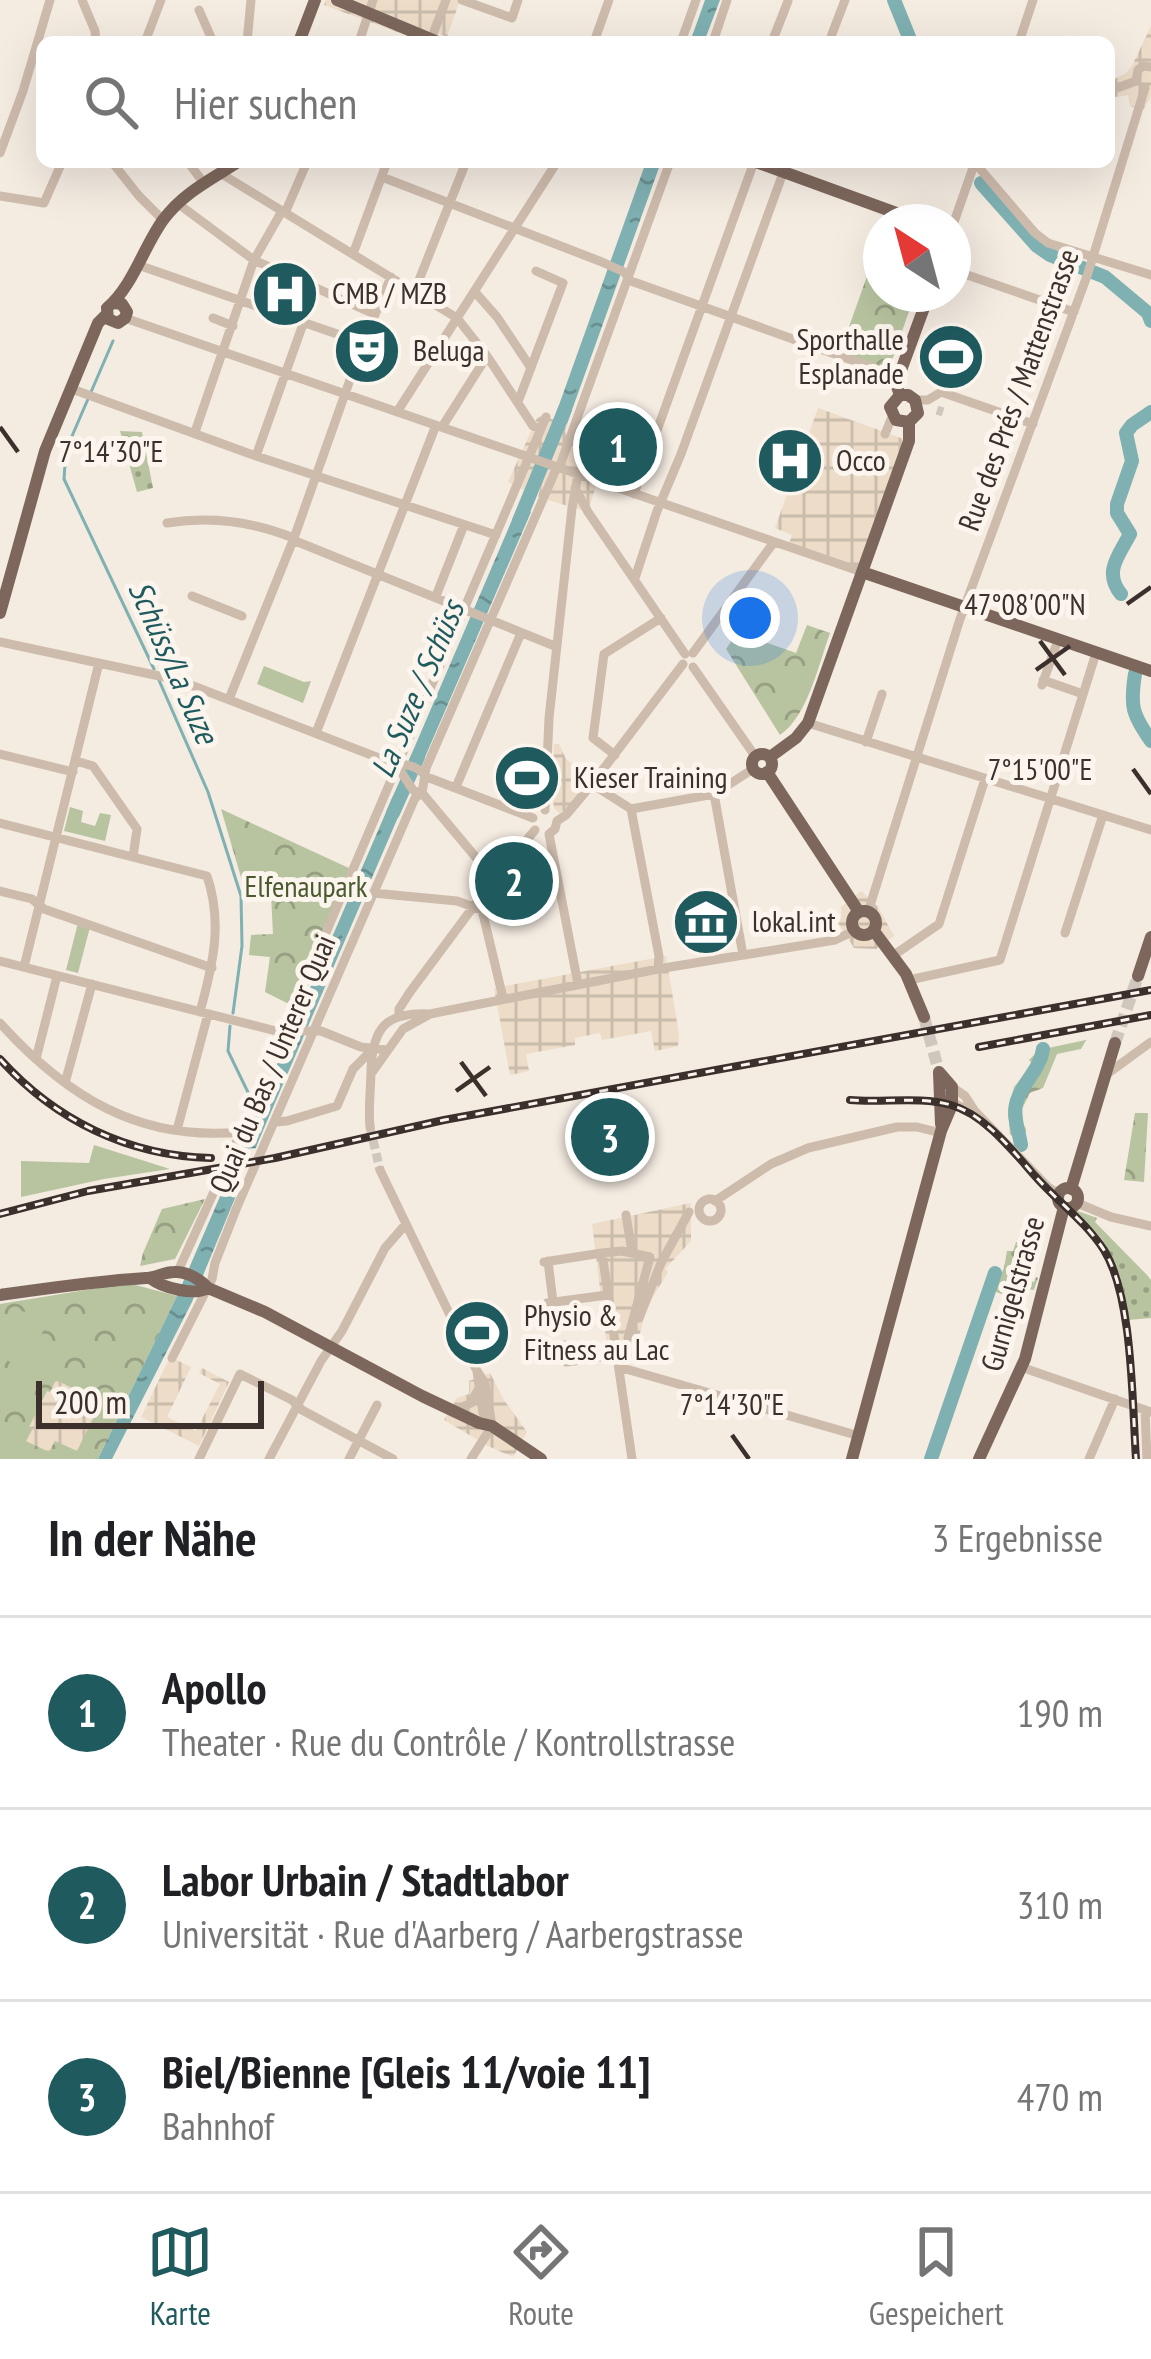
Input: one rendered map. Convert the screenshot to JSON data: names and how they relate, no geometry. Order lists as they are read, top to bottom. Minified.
{"streets":{"main road":["Gurnigelstrasse"],"street":["Rue des Prés / Mattenstrasse","Quai du Bas / Unterer Quai"]},"water":["Schüss/La Suze","La Suze / Schüss"],"parks":["Elfenaupark"],"places":{"hospital":["CMB / MZB","Occo"],"theatre":["Beluga"],"sports":["Sporthalle Esplanade","Kieser Training","Physio & Fitness au Lac"],"museum":["lokal.int"]},"scale_bar":"200 m","north":"top left","page":{"search":"Hier suchen","pins":["1","2","3"],"scale":"200 m","heading":["In der Nähe","3 Ergebnisse"],"list":[{"mark":"1","name":"Apollo","note":"Theater · Rue du Contrôle / Kontrollstrasse","value":"190 m"},{"mark":"2","name":"Labor Urbain / Stadtlabor","note":"Universität · Rue d'Aarberg / Aarbergstrasse","value":"310 m"},{"mark":"3","name":"Biel/Bienne [Gleis 11/voie 11]","note":"Bahnhof","value":"470 m"}],"nav":["Karte","Route","Gespeichert"]},"coordinates":["7°14'30\"E","47°08'00\"N","7°15'00\"E"]}
